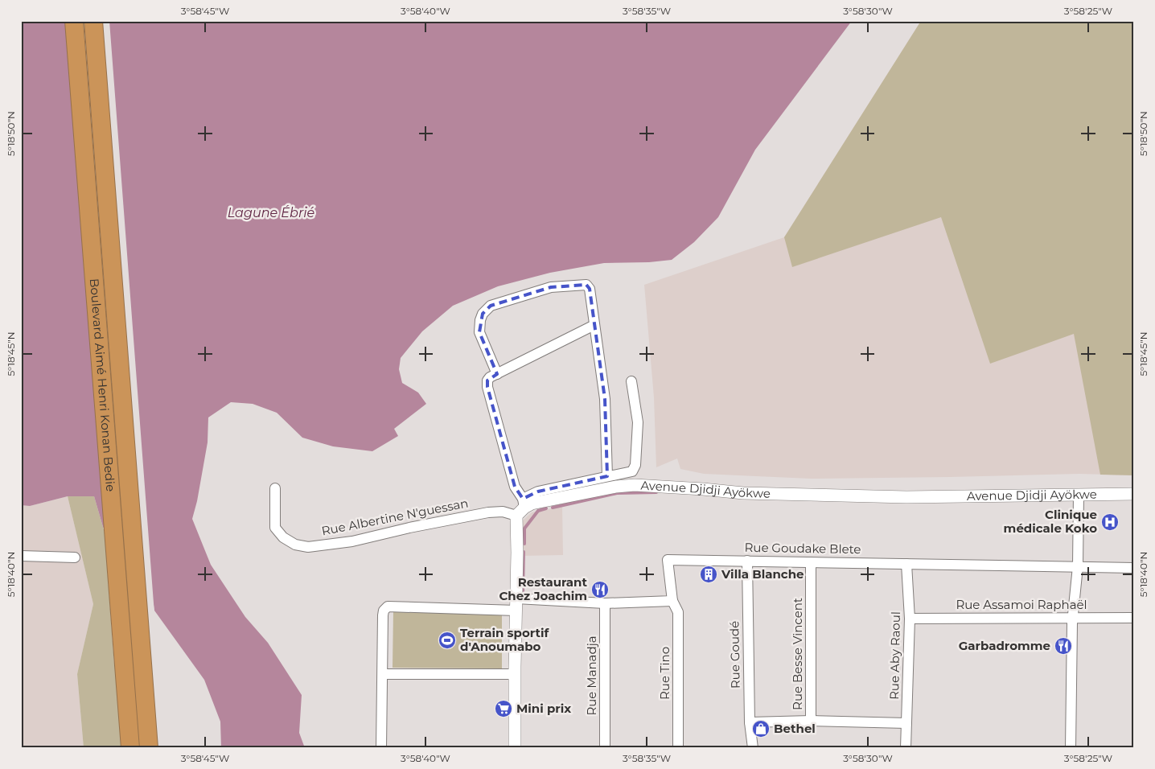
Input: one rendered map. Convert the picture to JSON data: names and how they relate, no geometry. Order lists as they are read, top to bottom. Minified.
{"streets":{"highway":["Boulevard Aimé Henri Konan Bedie"],"street":["Avenue Djidji Ayökwe","Rue Albertine N'guessan","Rue Goudake Blete","Rue Assamoi Raphaël","Rue Besse Vincent","Rue Goudé","Rue Aby Raoul","Rue Tino","Rue Manadja"]},"crossings":[["Avenue Djidji Ayökwe","Rue Albertine N'guessan"],["Rue Goudake Blete","Rue Besse Vincent"],["Rue Goudake Blete","Rue Goudé"],["Rue Goudake Blete","Rue Aby Raoul"],["Rue Goudake Blete","Rue Tino"],["Rue Assamoi Raphaël","Rue Aby Raoul"]],"water":["Lagune Ébrié"],"places":{"hospital":["Clinique médicale Koko"],"building":["Villa Blanche"],"restaurant":["Restaurant Chez Joachim","Garbadromme"],"sports":["Terrain sportif d'Anoumabo"],"supermarket":["Mini prix"],"shop":["Bethel"]},"coordinates":["3°58'45\"W","3°58'40\"W","3°58'35\"W","3°58'30\"W","3°58'25\"W","5°18'50\"N","5°18'45\"N","5°18'40\"N"]}
